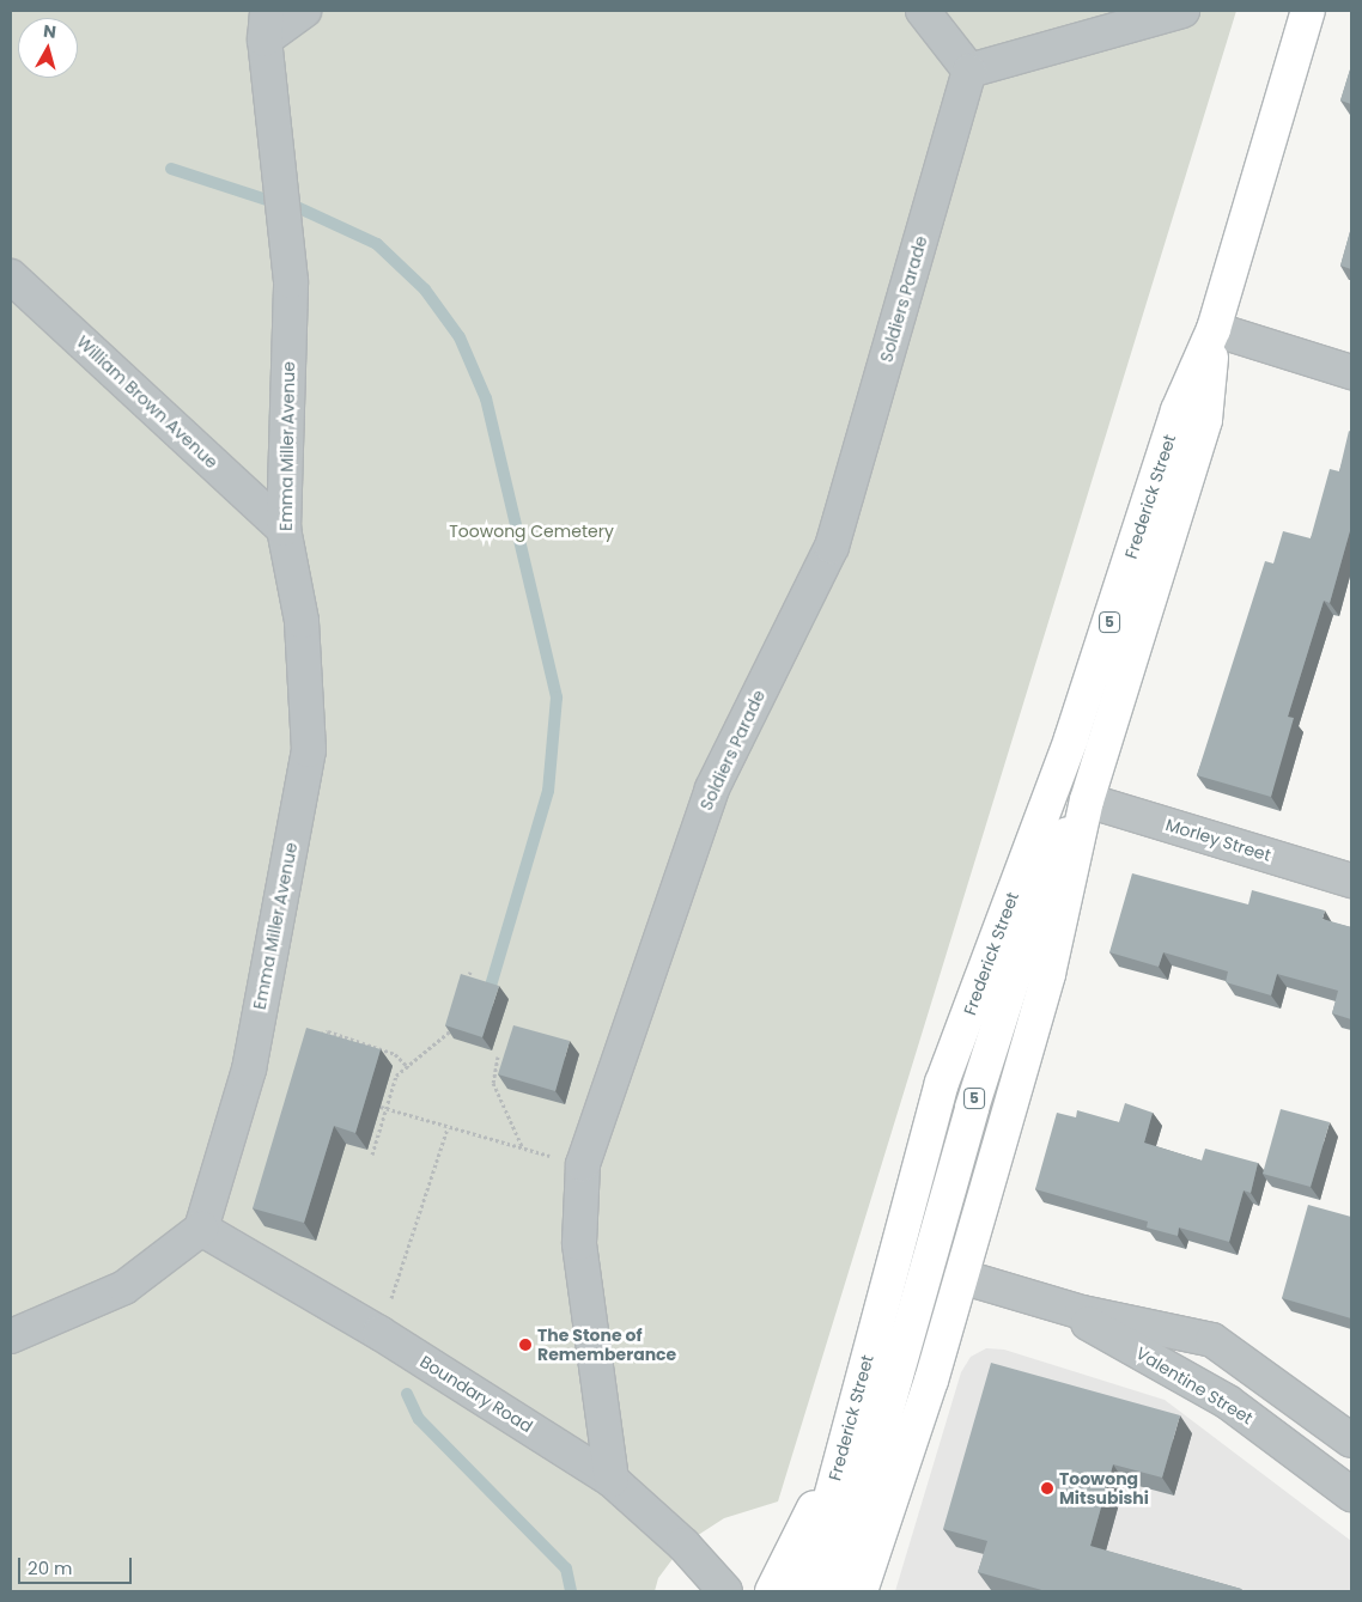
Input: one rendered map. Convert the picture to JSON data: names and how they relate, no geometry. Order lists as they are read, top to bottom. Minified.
{"streets":{"highway":["Frederick Street","5"],"street":["Soldiers Parade","William Brown Avenue","Emma Miller Avenue","Morley Street","Valentine Street","Boundary Road"]},"crossings":[["Soldiers Parade","Boundary Road"],["William Brown Avenue","Emma Miller Avenue"],["Emma Miller Avenue","Boundary Road"],["Frederick Street","5"],["Frederick Street","Morley Street"],["Frederick Street","Valentine Street"],["5","Morley Street"]],"parks":["Toowong Cemetery"],"places":["The Stone of Rememberance","Toowong Mitsubishi"],"scale_bar":"20 m","north":"top"}
